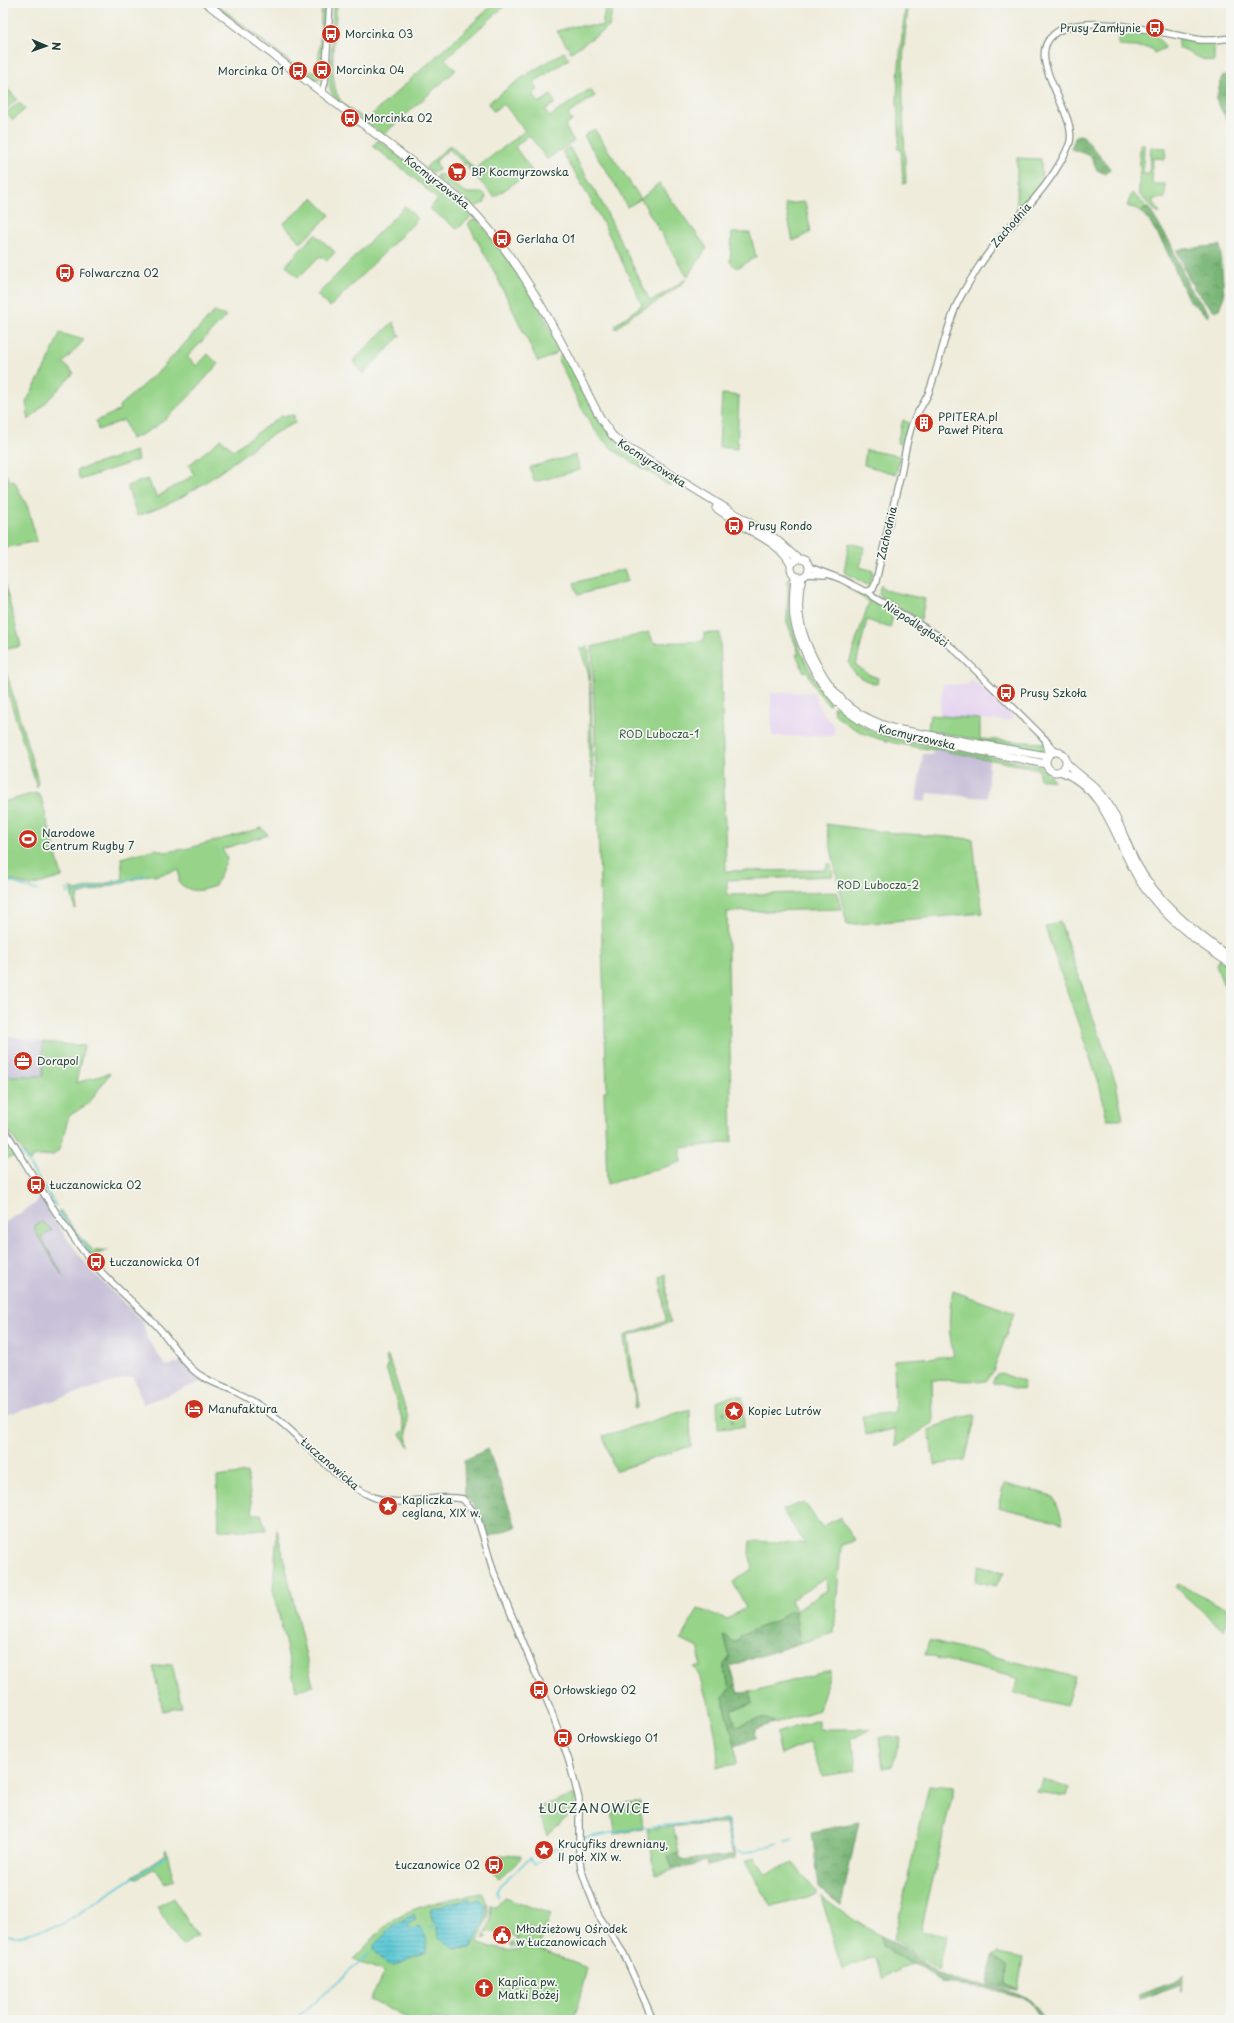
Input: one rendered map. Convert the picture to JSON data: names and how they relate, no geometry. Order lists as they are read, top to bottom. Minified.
{"streets":{"main road":["Kocmyrzowska"],"street":["Zachodnia","Niepodległości","Łuczanowicka"]},"crossings":[["Kocmyrzowska","Niepodległości"],["Zachodnia","Niepodległości"]],"districts":["ŁUCZANOWICE"],"parks":["ROD Lubocza-1","ROD Lubocza-2"],"places":{"bus stop":["Prusy Zamłynie","Morcinka 03","Morcinka 04","Morcinka 01","Morcinka 02","Gerlaha 01","Folwarczna 02","Prusy Rondo","Prusy Szkoła","Łuczanowicka 02","Łuczanowicka 01","Orłowskiego 02","Orłowskiego 01","Łuczanowice 02"],"supermarket":["BP Kocmyrzowska"],"building":["PPITERA.pl Paweł Pitera"],"sports":["Narodowe Centrum Rugby 7"],"office":["Dorapol"],"hotel":["Manufaktura"],"place":["Kopiec Lutrów","Kapliczka ceglana, XIX w.","Krucyfiks drewniany, II poł. XIX w."],"public building":["Młodzieżowy Ośrodek w Łuczanowicach"],"church":["Kaplica pw. Matki Bożej"]},"north":"right"}
